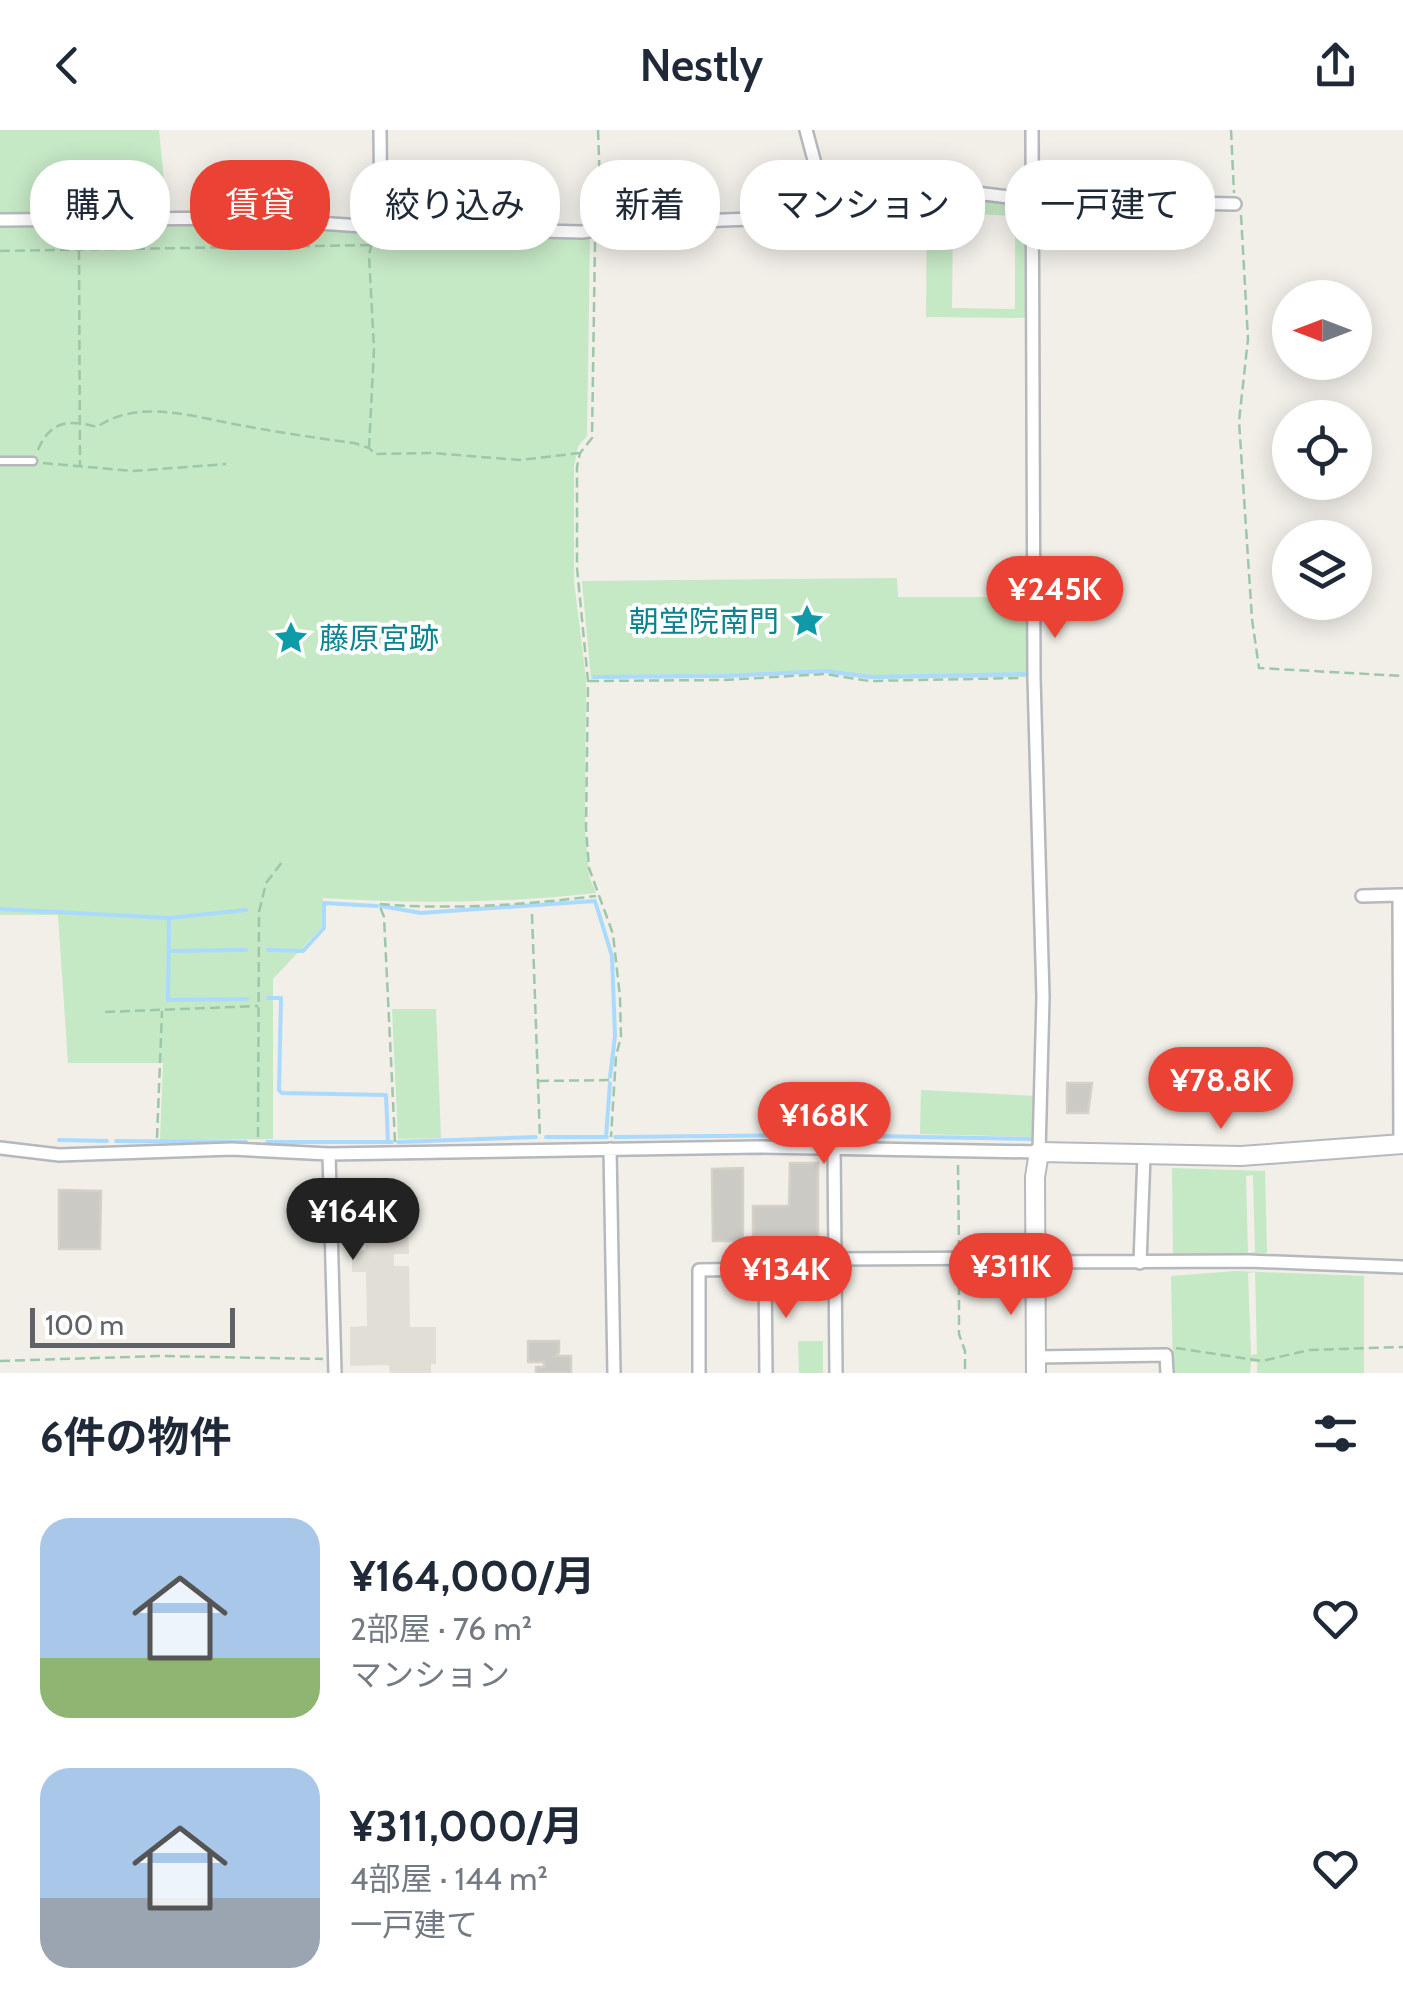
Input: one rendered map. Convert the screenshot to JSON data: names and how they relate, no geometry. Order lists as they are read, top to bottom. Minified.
{"places":{"place":["朝堂院南門","藤原宮跡"]},"scale_bar":"100 m","north":"left","page":{"header":"Nestly","chip":["購入","賃貸","絞り込み","新着","マンション","一戸建て"],"price":["¥245K","¥78.8K","¥168K","¥164K","¥311K","¥134K"],"scale":"100 m","heading":"6件の物件","list":[{"name":"¥164,000/月","note":"2部屋 · 76 m² · マンション"},{"name":"¥311,000/月","note":"4部屋 · 144 m² · 一戸建て"}]}}
